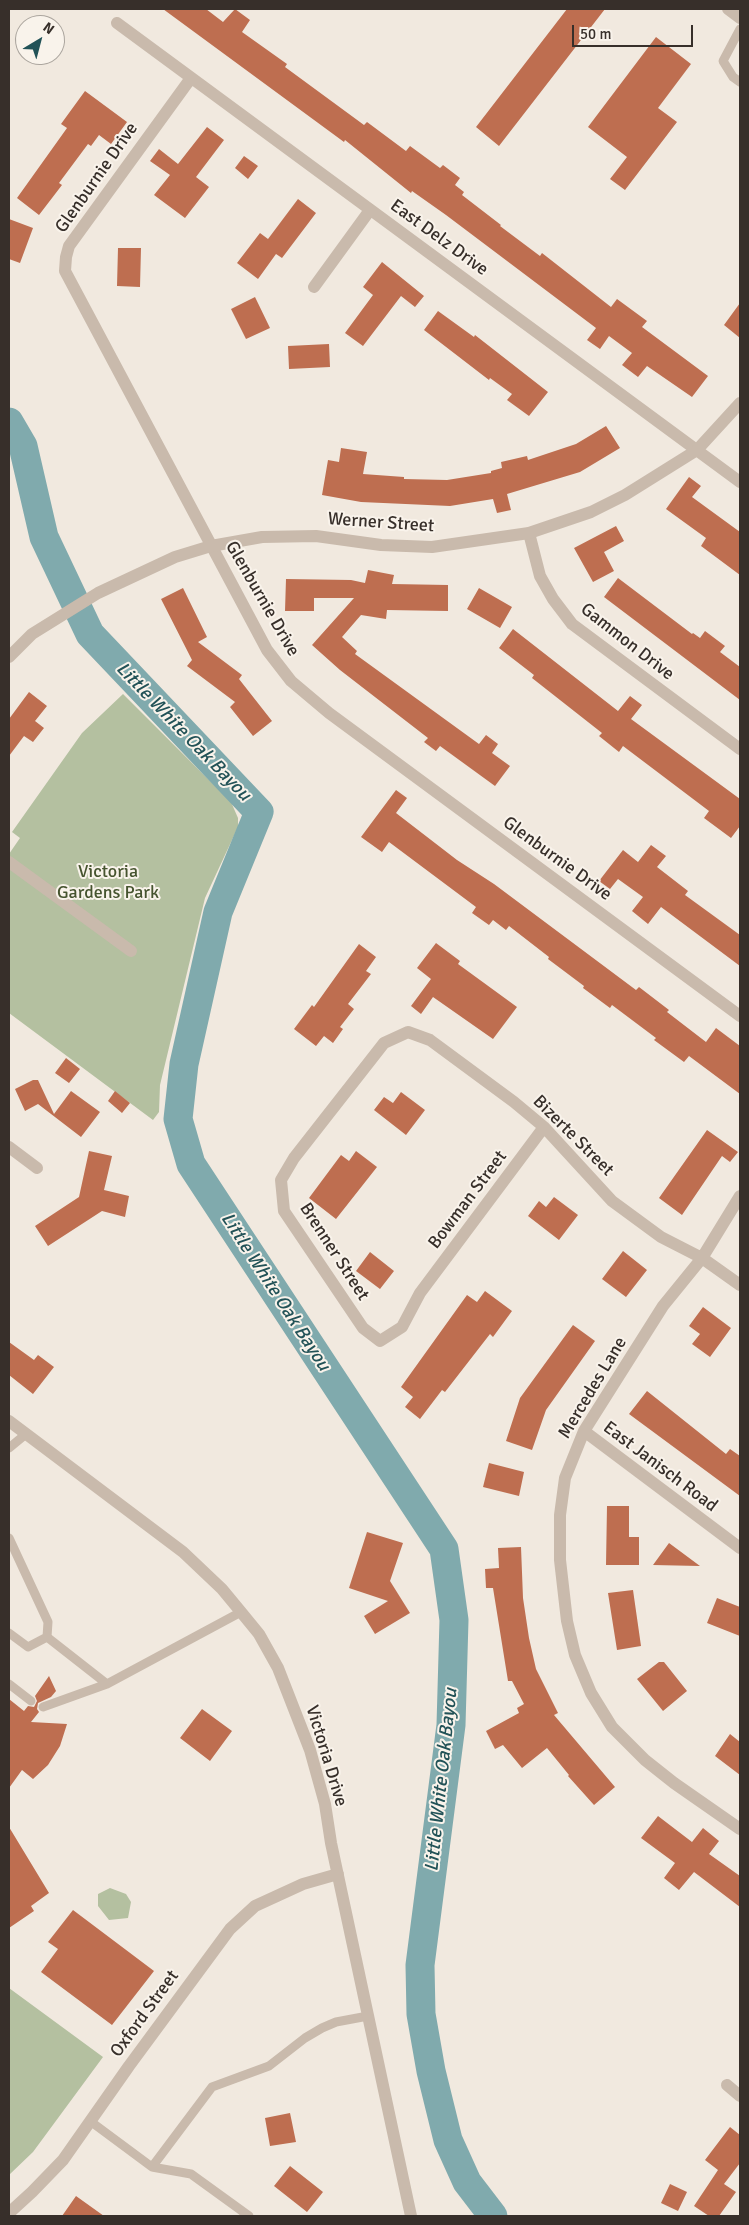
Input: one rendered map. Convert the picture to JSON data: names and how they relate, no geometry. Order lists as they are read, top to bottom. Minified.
{"streets":{"street":["Glenburnie Drive","East Delz Drive","Werner Street","Gammon Drive","Bizerte Street","Bowman Street","Brenner Street","Mercedes Lane","East Janisch Road","Victoria Drive","Oxford Street"]},"crossings":[["Glenburnie Drive","East Delz Drive"],["Glenburnie Drive","Werner Street"],["East Delz Drive","Werner Street"],["Werner Street","Gammon Drive"],["Bizerte Street","Bowman Street"],["Bizerte Street","Brenner Street"],["Bizerte Street","Mercedes Lane"],["Bowman Street","Brenner Street"],["Mercedes Lane","East Janisch Road"],["Victoria Drive","Oxford Street"]],"water":["Little White Oak Bayou"],"parks":["Victoria Gardens Park"],"scale_bar":"50 m","north":"top right"}
